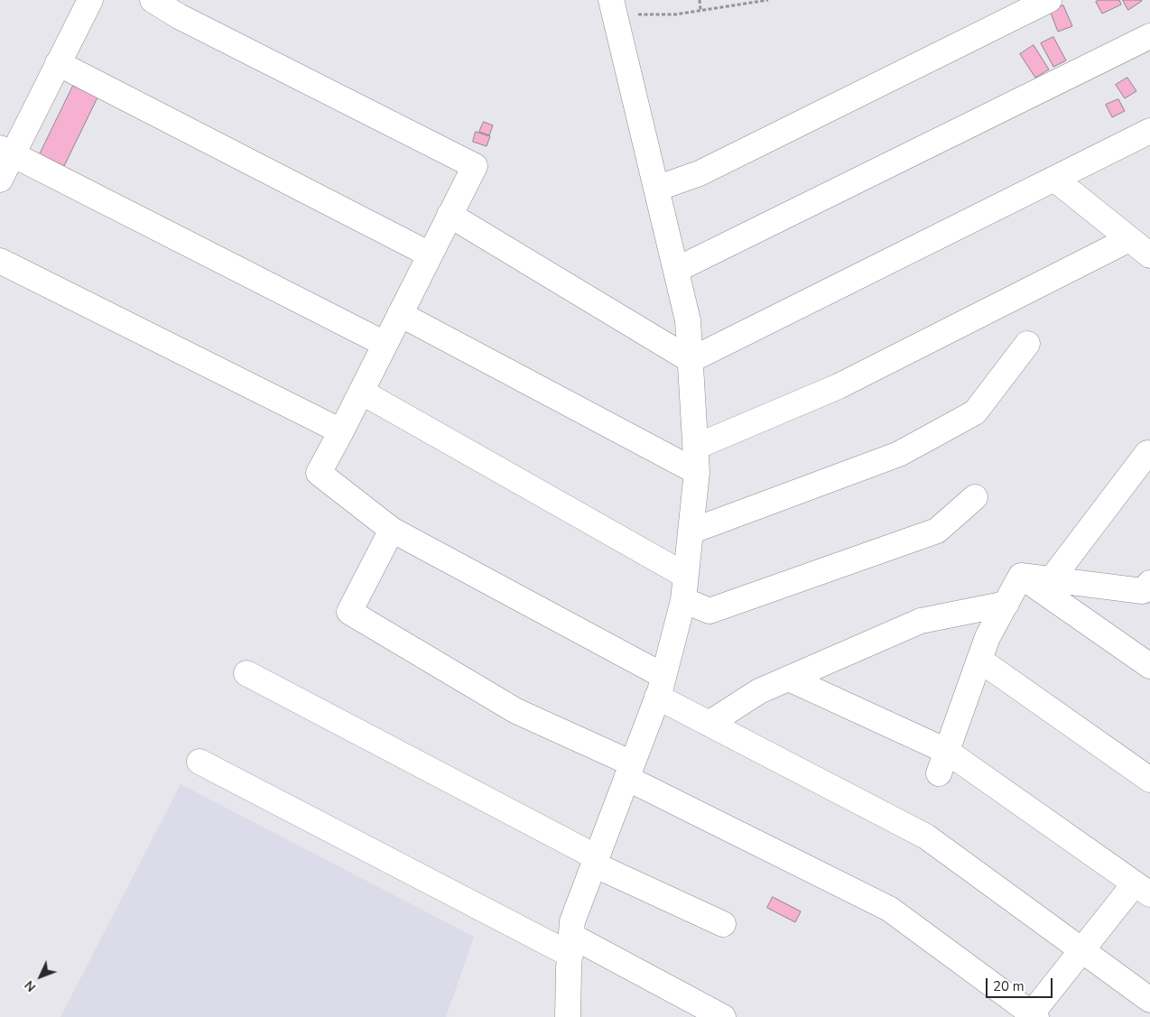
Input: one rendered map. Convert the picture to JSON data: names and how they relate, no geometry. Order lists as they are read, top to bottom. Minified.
{"scale_bar":"20 m","north":"bottom left"}
